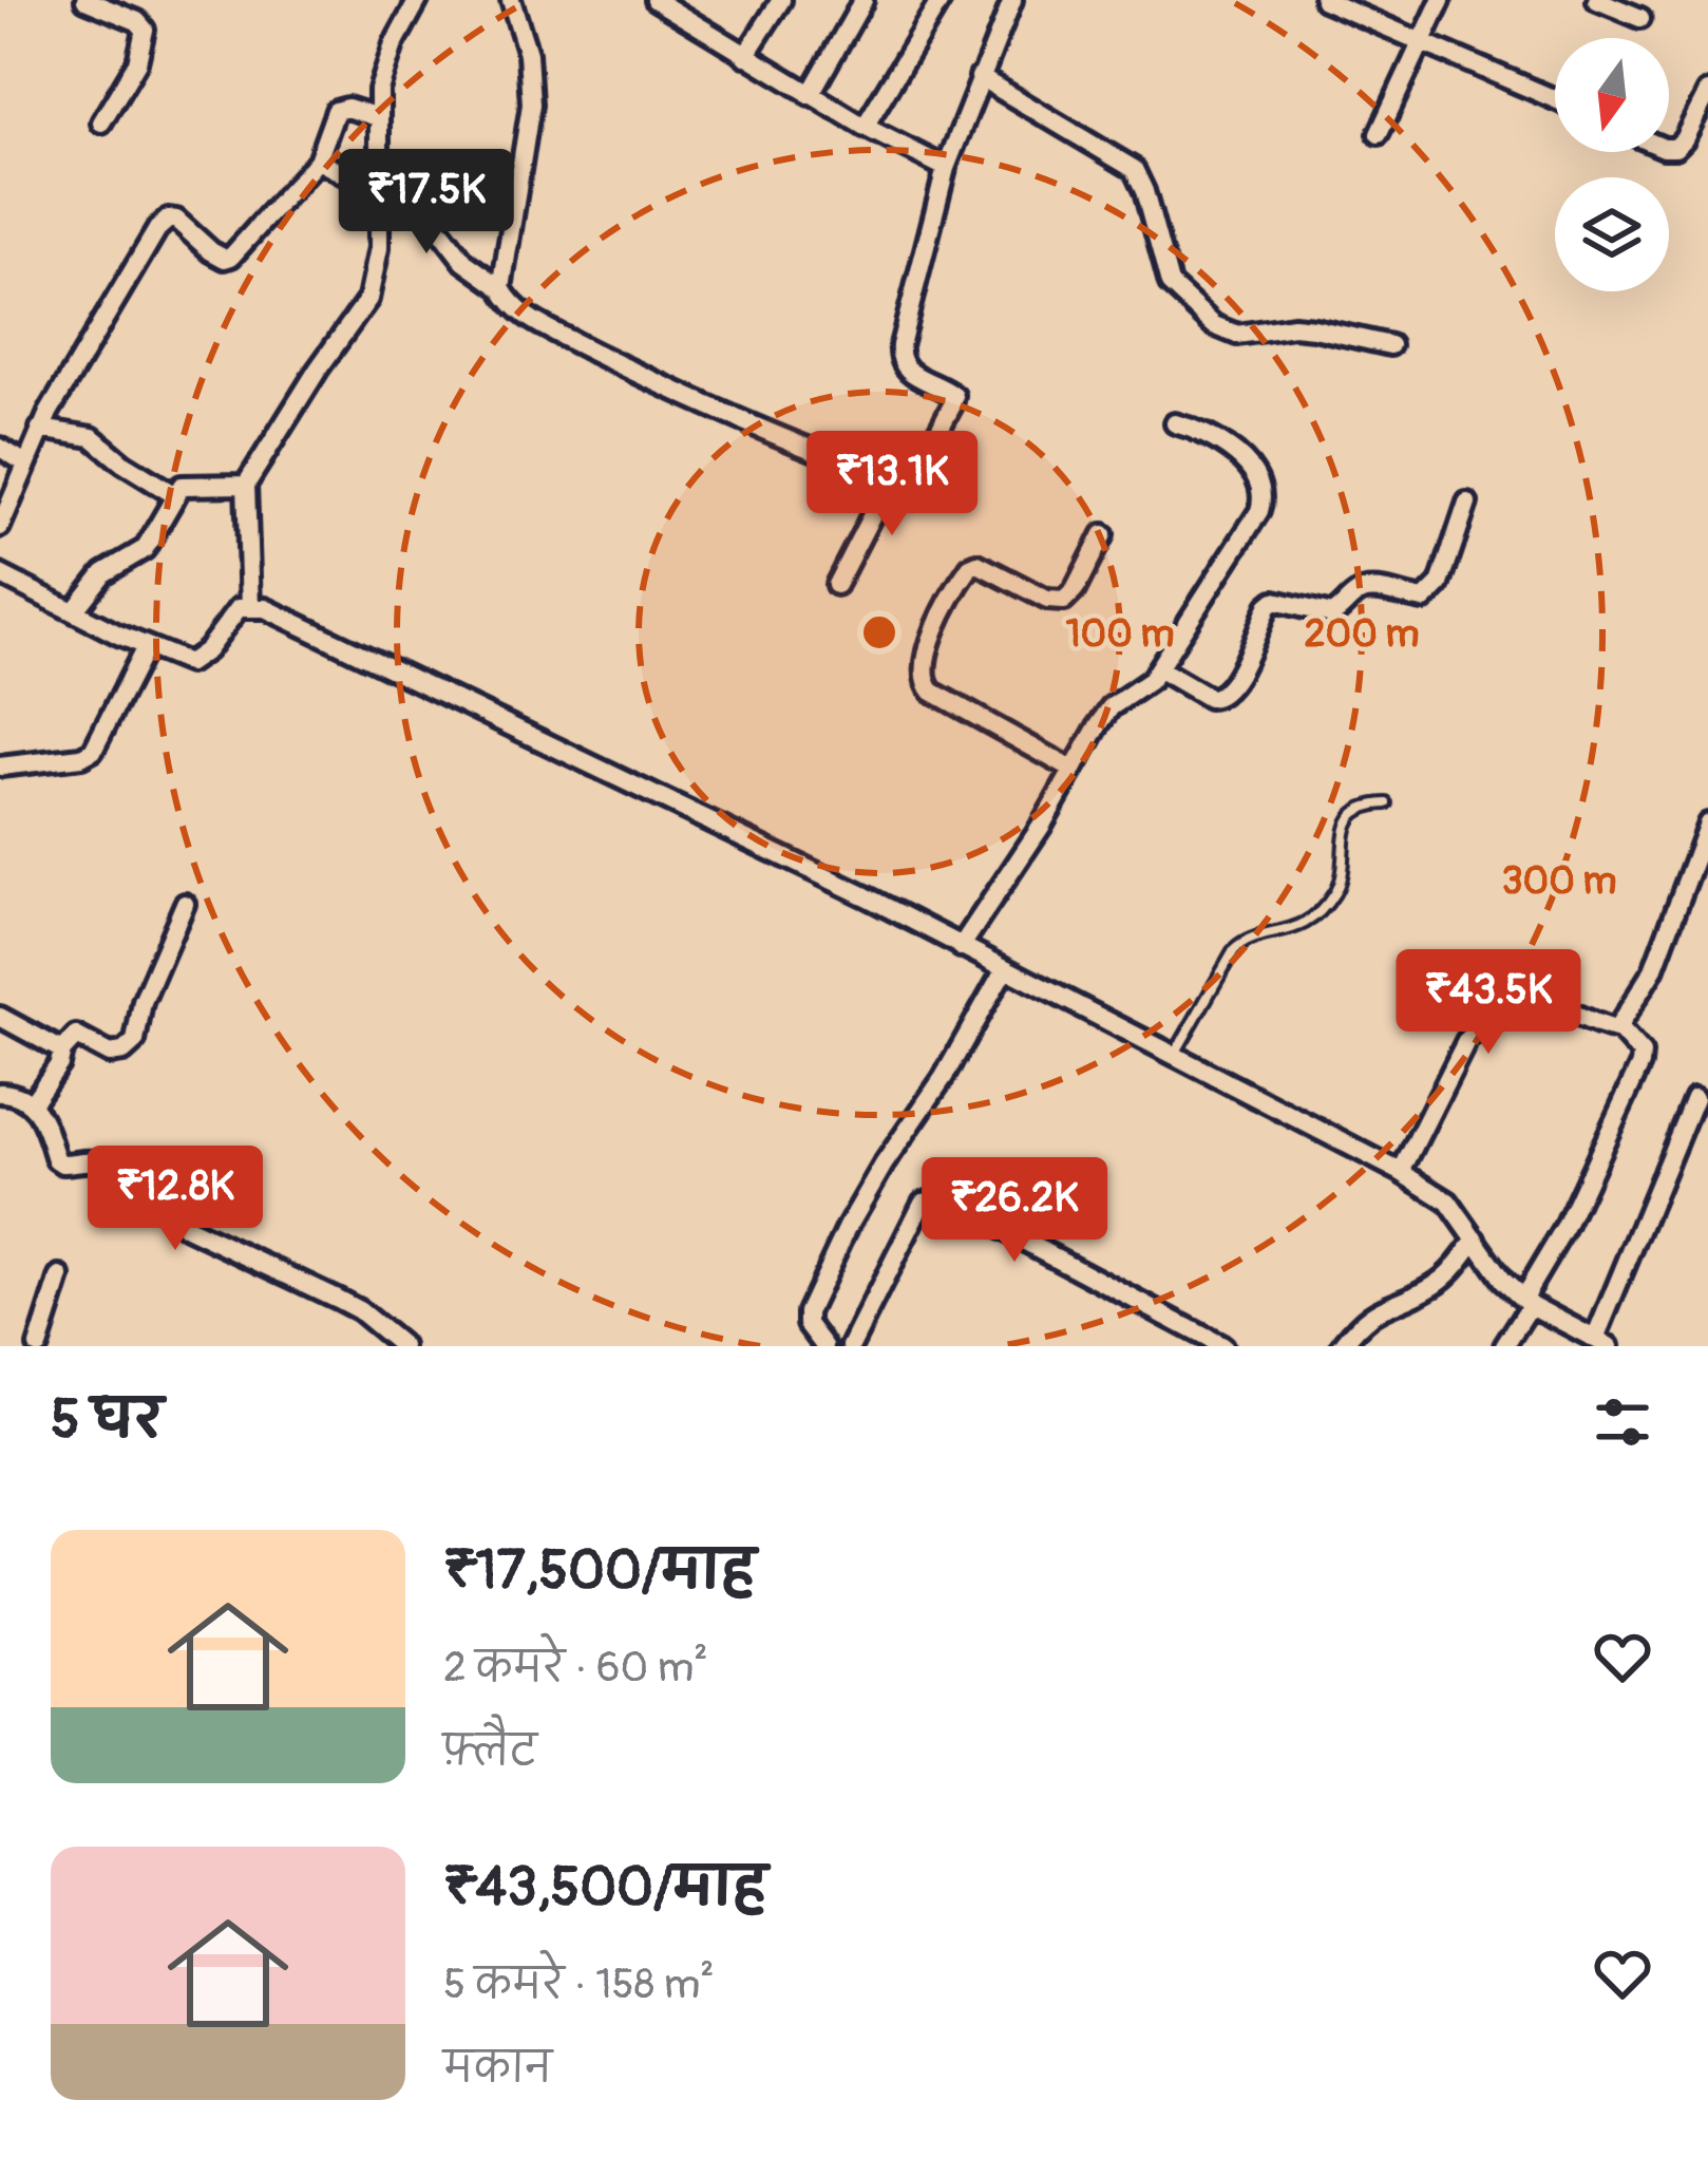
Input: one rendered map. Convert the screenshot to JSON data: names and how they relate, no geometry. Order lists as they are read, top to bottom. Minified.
{"north":"bottom","page":{"price":["₹17.5K","₹13.1K","₹43.5K","₹12.8K","₹26.2K"],"heading":"5 घर","list":[{"name":"₹17,500/माह","note":"2 कमरे · 60 m² · फ़्लैट"},{"name":"₹43,500/माह","note":"5 कमरे · 158 m² · मकान"}]},"rings":["100 m","200 m","300 m"]}
